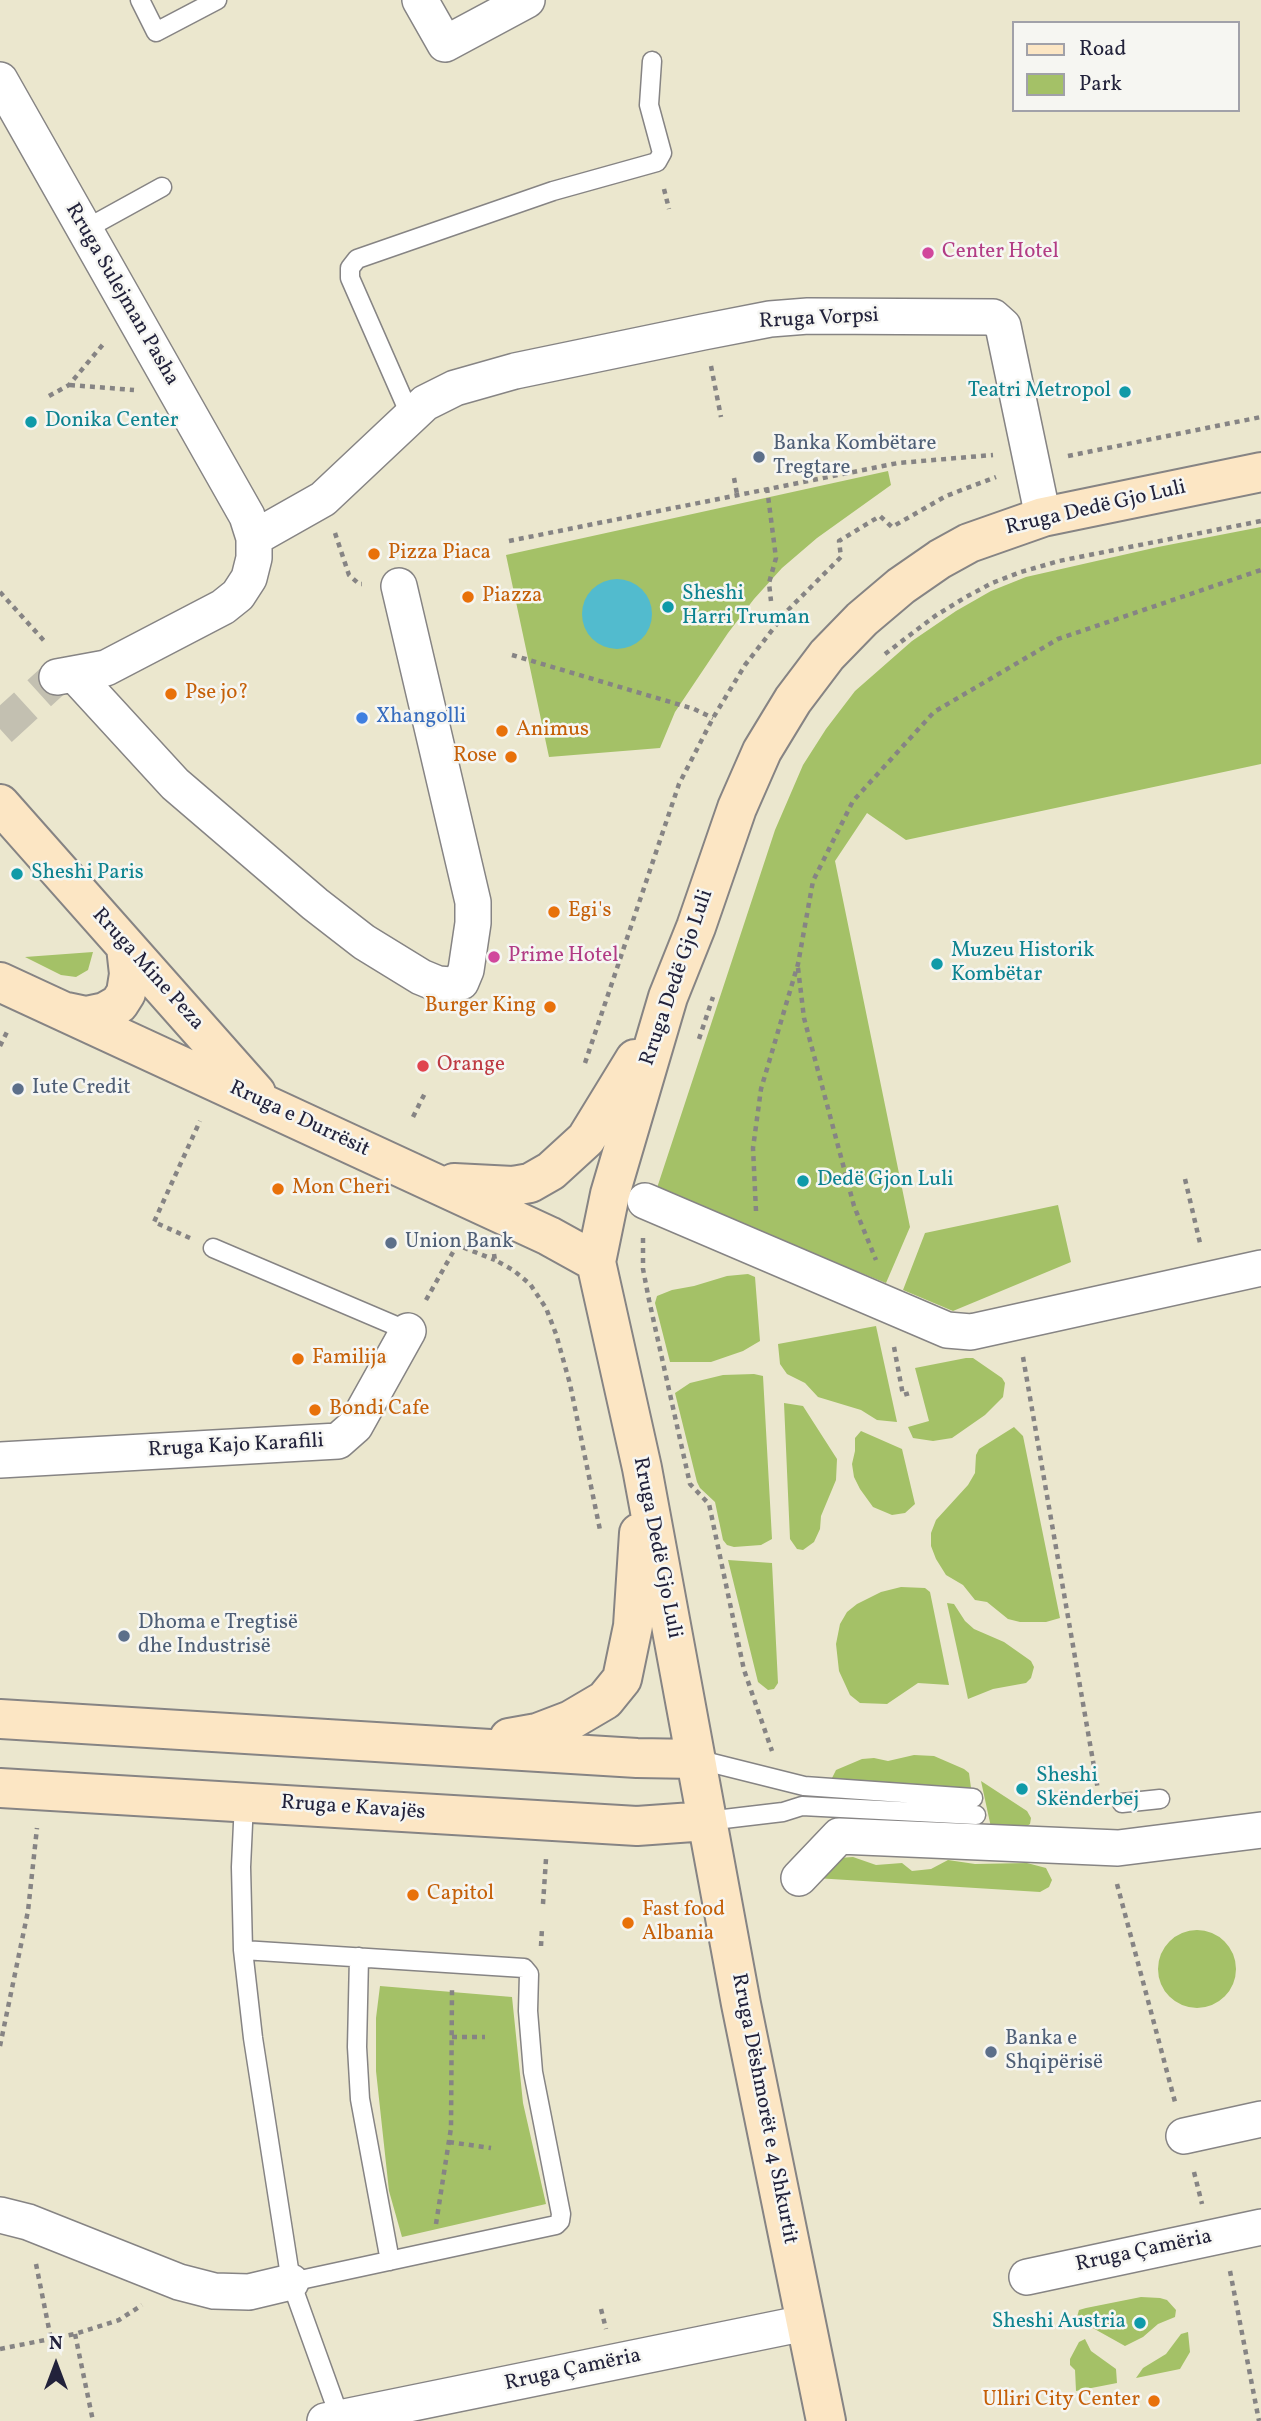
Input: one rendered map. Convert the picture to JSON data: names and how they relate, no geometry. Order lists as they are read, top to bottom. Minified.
{"streets":{"main road":["Rruga Dedë Gjo Luli","Rruga Mine Peza","Rruga e Durrësit","Rruga e Kavajës","Rruga Dëshmorët e 4 Shkurtit"],"street":["Rruga Sulejman Pasha","Rruga Vorpsi","Rruga Kajo Karafili","Rruga Çamëria"]},"crossings":[["Rruga Sulejman Pasha","Rruga Vorpsi"],["Rruga Vorpsi","Rruga Dedë Gjo Luli"],["Rruga Dedë Gjo Luli","Rruga e Durrësit"],["Rruga Dedë Gjo Luli","Rruga e Kavajës"],["Rruga Dedë Gjo Luli","Rruga Dëshmorët e 4 Shkurtit"],["Rruga Mine Peza","Rruga e Durrësit"],["Rruga e Kavajës","Rruga Dëshmorët e 4 Shkurtit"],["Rruga e Kavajës","Rruga Çamëria"],["Rruga Dëshmorët e 4 Shkurtit","Rruga Çamëria"]],"places":["Center Hotel","Teatri Metropol","Donika Center","Banka Kombëtare Tregtare","Pizza Piaca","Piazza","Sheshi Harri Truman","Pse jo?","Xhangolli","Animus","Rose","Sheshi Paris","Egi's","Prime Hotel","Muzeu Historik Kombëtar","Burger King","Orange","Iute Credit","Dedë Gjon Luli","Mon Cheri","Union Bank","Familija","Bondi Cafe","Dhoma e Tregtisë dhe Industrisë","Sheshi Skënderbej","Capitol","Fast food Albania","Banka e Shqipërisë","Sheshi Austria","Ulliri City Center"],"legend":["Road","Park"],"north":"top"}
